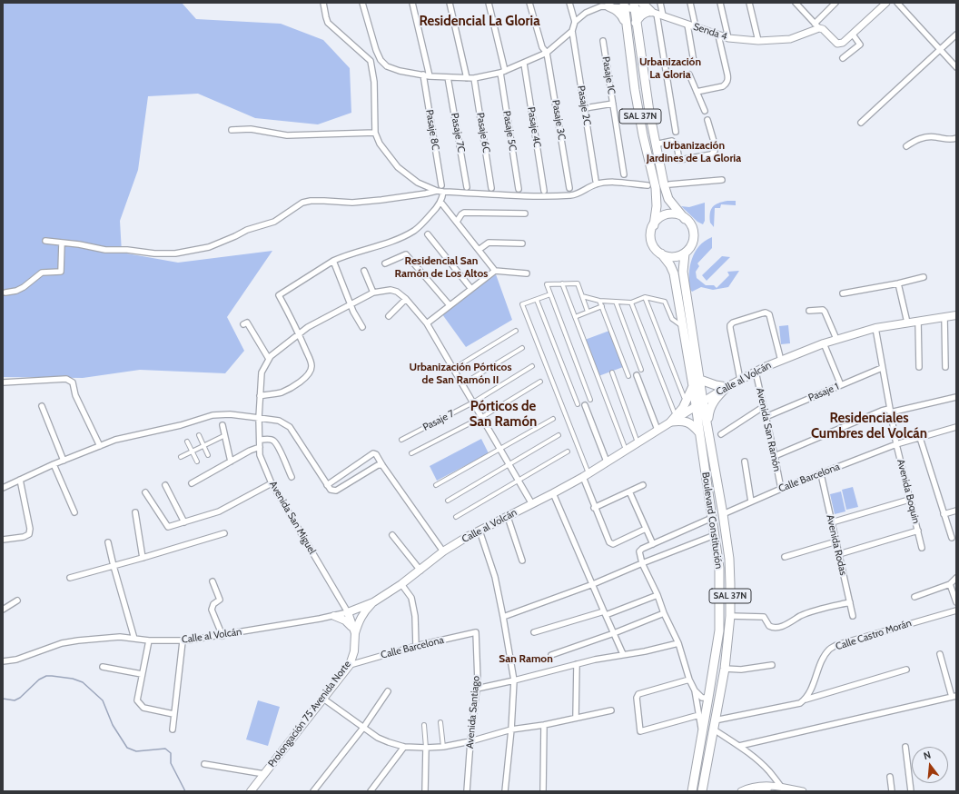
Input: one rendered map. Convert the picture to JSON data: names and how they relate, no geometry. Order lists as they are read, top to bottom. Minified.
{"streets":{"highway":["SAL 37N","Boulevard Constitución"],"main road":["Calle al Volcán","Prolongación 75 Avenida Norte"],"street":["Senda 4","Pasaje 1C","Pasaje 2C","Pasaje 3C","Pasaje 4C","Pasaje 8C","Pasaje 5C","Pasaje 7C","Pasaje 6C","Pasaje 1","Pasaje 7","Avenida San Ramón","Calle Barcelona","Avenida Boquin","Avenida San Miguel","Avenida Rodas","Calle Castro Morán","Avenida Santiago"]},"crossings":[["Senda 4","SAL 37N"],["SAL 37N","Boulevard Constitución"],["Calle al Volcán","Avenida San Ramón"],["Calle al Volcán","Avenida Boquin"],["Calle al Volcán","Avenida San Miguel"],["Calle al Volcán","Boulevard Constitución"],["Calle al Volcán","Prolongación 75 Avenida Norte"],["Pasaje 1","Avenida San Ramón"],["Pasaje 1","Avenida Boquin"],["Avenida San Ramón","Calle Barcelona"],["Calle Barcelona","Avenida Boquin"],["Calle Barcelona","Boulevard Constitución"],["Calle Barcelona","Avenida Rodas"],["Calle Barcelona","Avenida Santiago"],["Calle Barcelona","Prolongación 75 Avenida Norte"],["Avenida San Miguel","Prolongación 75 Avenida Norte"]],"districts":["Residencial La Gloria","Urbanización La Gloria","Urbanización Jardines de La Gloria","Residencial San Ramón de Los Altos","Urbanización Pórticos de San Ramón II","Pórticos de San Ramón","Residenciales Cumbres del Volcán","San Ramon"],"north":"top"}
